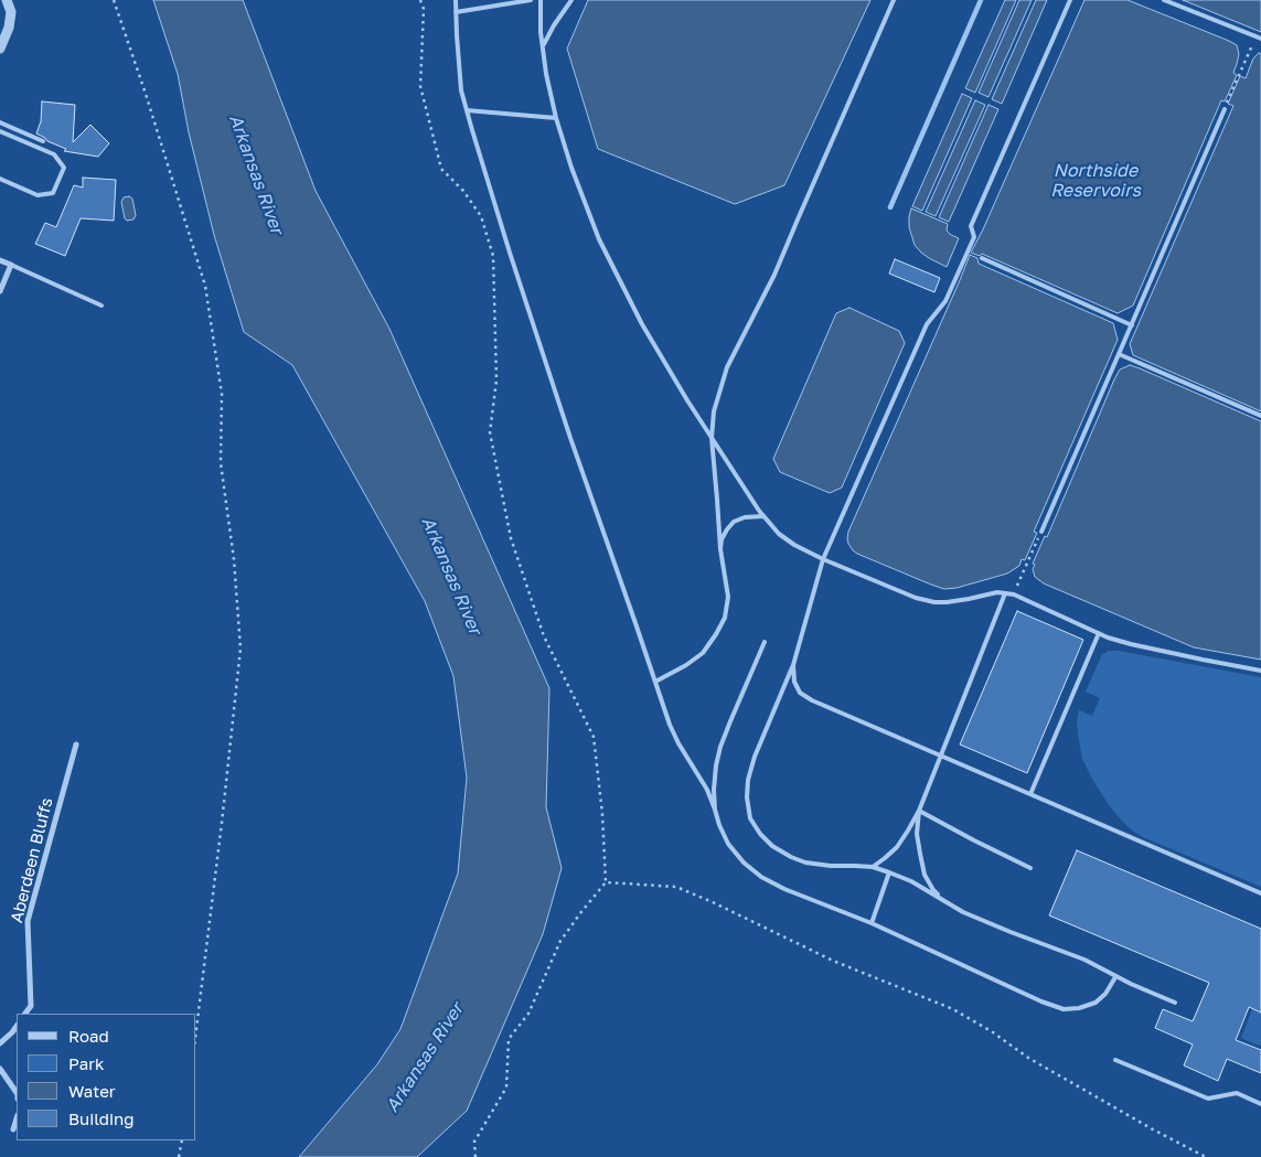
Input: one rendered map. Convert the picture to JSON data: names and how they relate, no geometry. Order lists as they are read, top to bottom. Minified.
{"streets":{"street":["Aberdeen Bluffs"]},"water":["Northside Reservoirs","Arkansas River"],"legend":["Road","Park","Water","Building"]}
